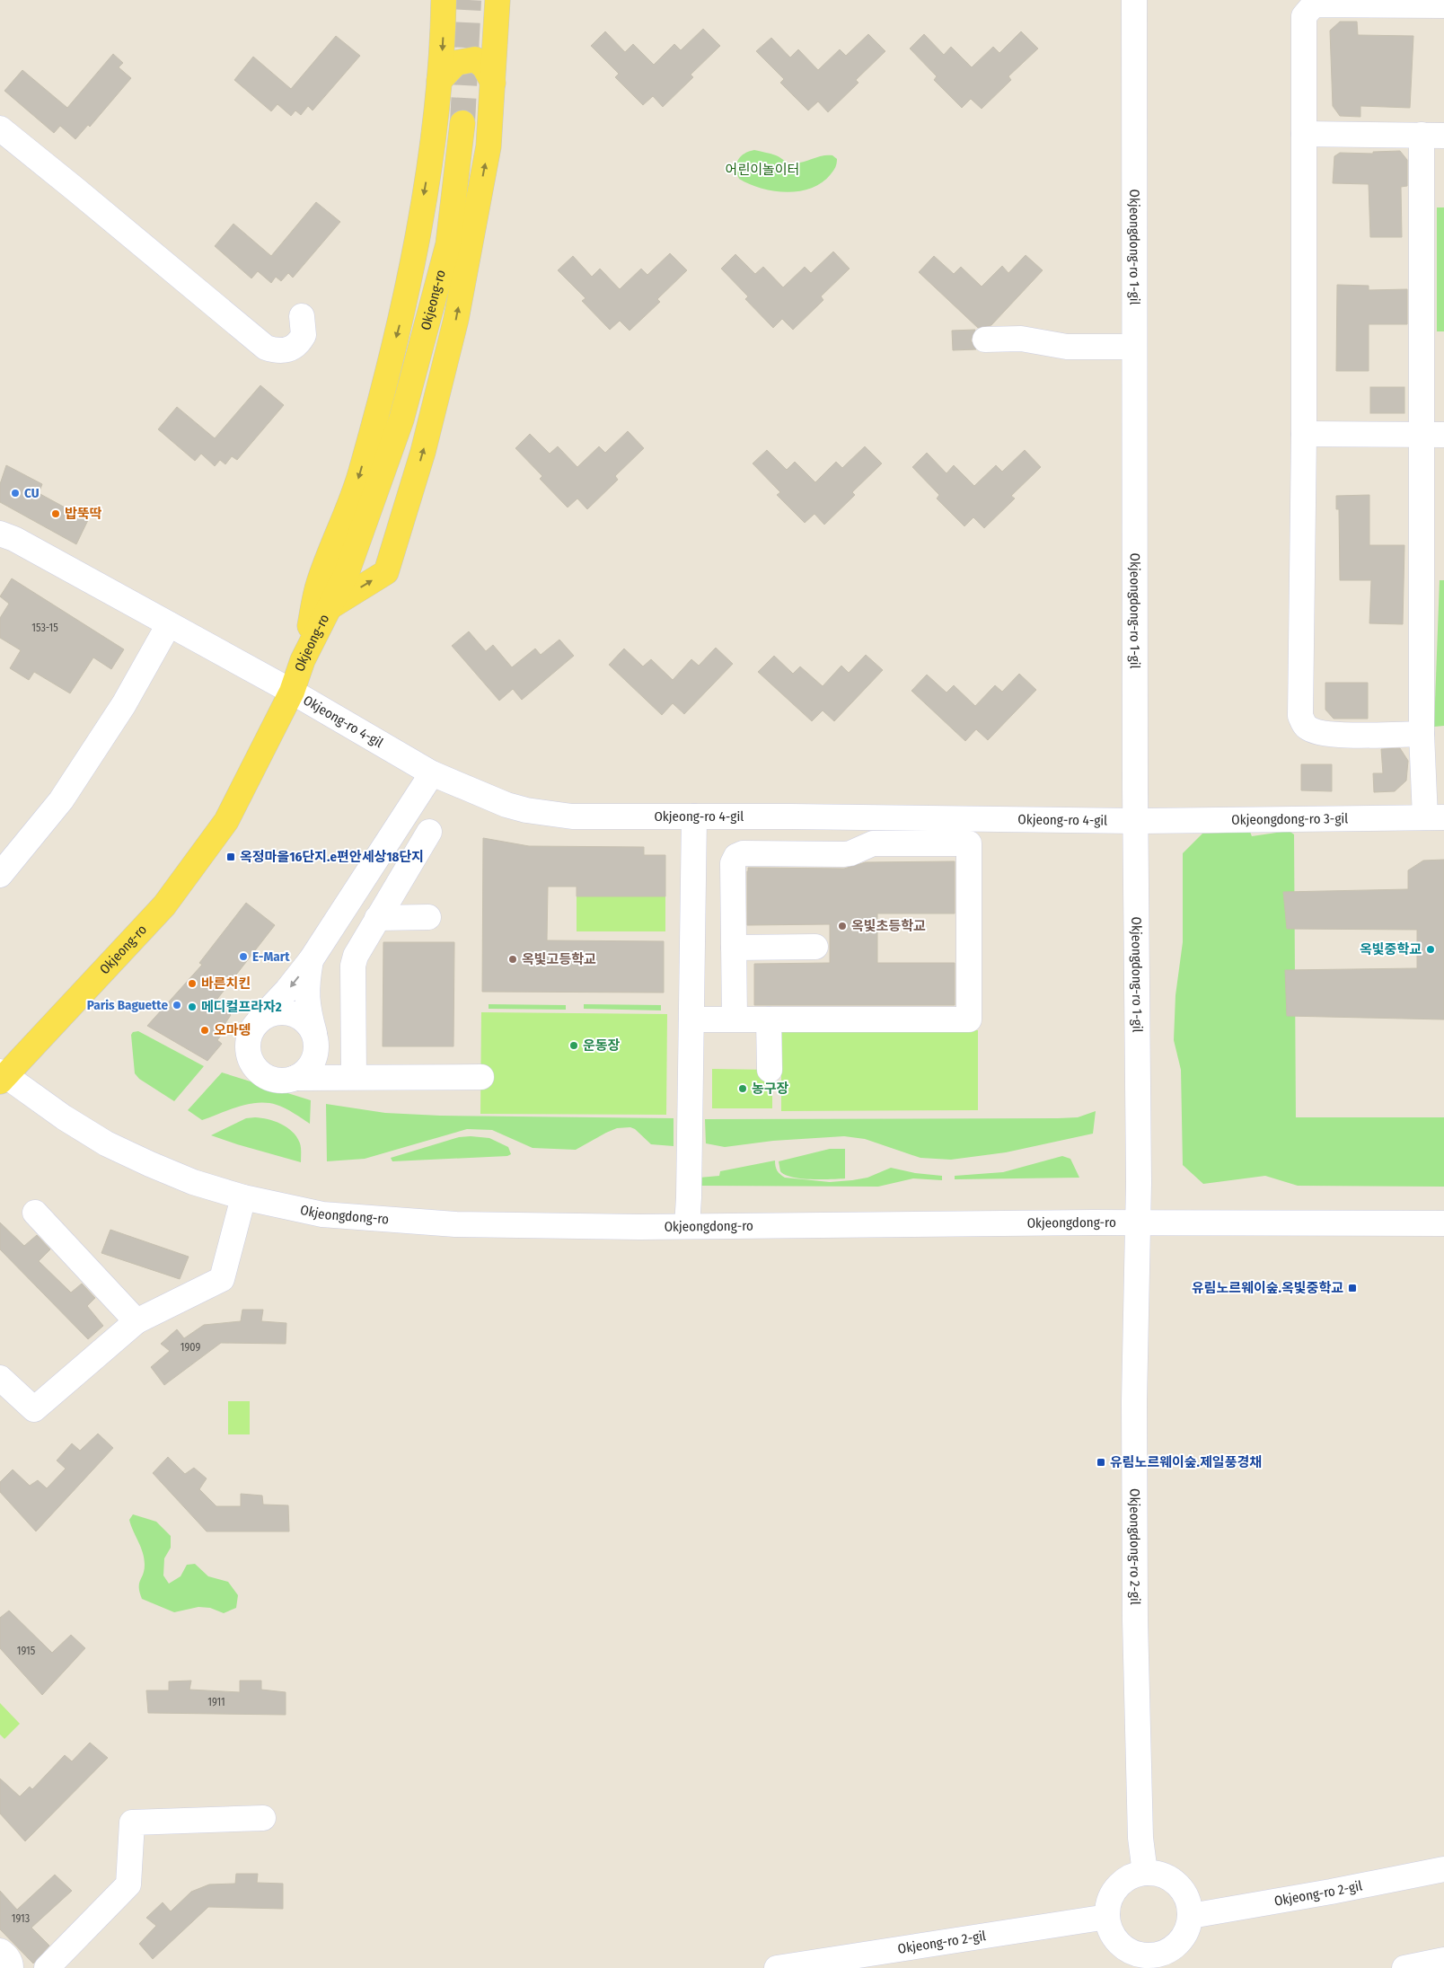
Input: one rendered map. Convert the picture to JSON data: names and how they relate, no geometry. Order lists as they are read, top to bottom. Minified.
{"streets":{"main road":["Okjeong-ro"],"street":["Okjeongdong-ro 1-gil","Okjeong-ro 4-gil","Okjeongdong-ro 3-gil","Okjeongdong-ro","Okjeongdong-ro 2-gil","Okjeong-ro 2-gil"]},"crossings":[["Okjeongdong-ro 1-gil","Okjeong-ro 4-gil"],["Okjeongdong-ro 1-gil","Okjeongdong-ro 3-gil"],["Okjeongdong-ro 1-gil","Okjeongdong-ro"],["Okjeongdong-ro 1-gil","Okjeongdong-ro 2-gil"],["Okjeong-ro","Okjeong-ro 4-gil"],["Okjeong-ro","Okjeongdong-ro"],["Okjeong-ro 4-gil","Okjeongdong-ro 3-gil"],["Okjeongdong-ro","Okjeongdong-ro 2-gil"],["Okjeongdong-ro 2-gil","Okjeong-ro 2-gil"]],"parks":["어린이놀이터"],"places":{"other":["CU","밥뚝딱","옥빛초등학교","옥빛중학교","E-Mart","옥빛고등학교","바른치킨","Paris Baguette","메디컬프라자2","오마뎅","운동장","농구장"],"transit":["옥정마을16단지.e편안세상18단지","유림노르웨이숲.옥빛중학교","유림노르웨이숲.제일풍경채"]},"house_numbers":["153-15","1909","1915","1911","1913"]}
